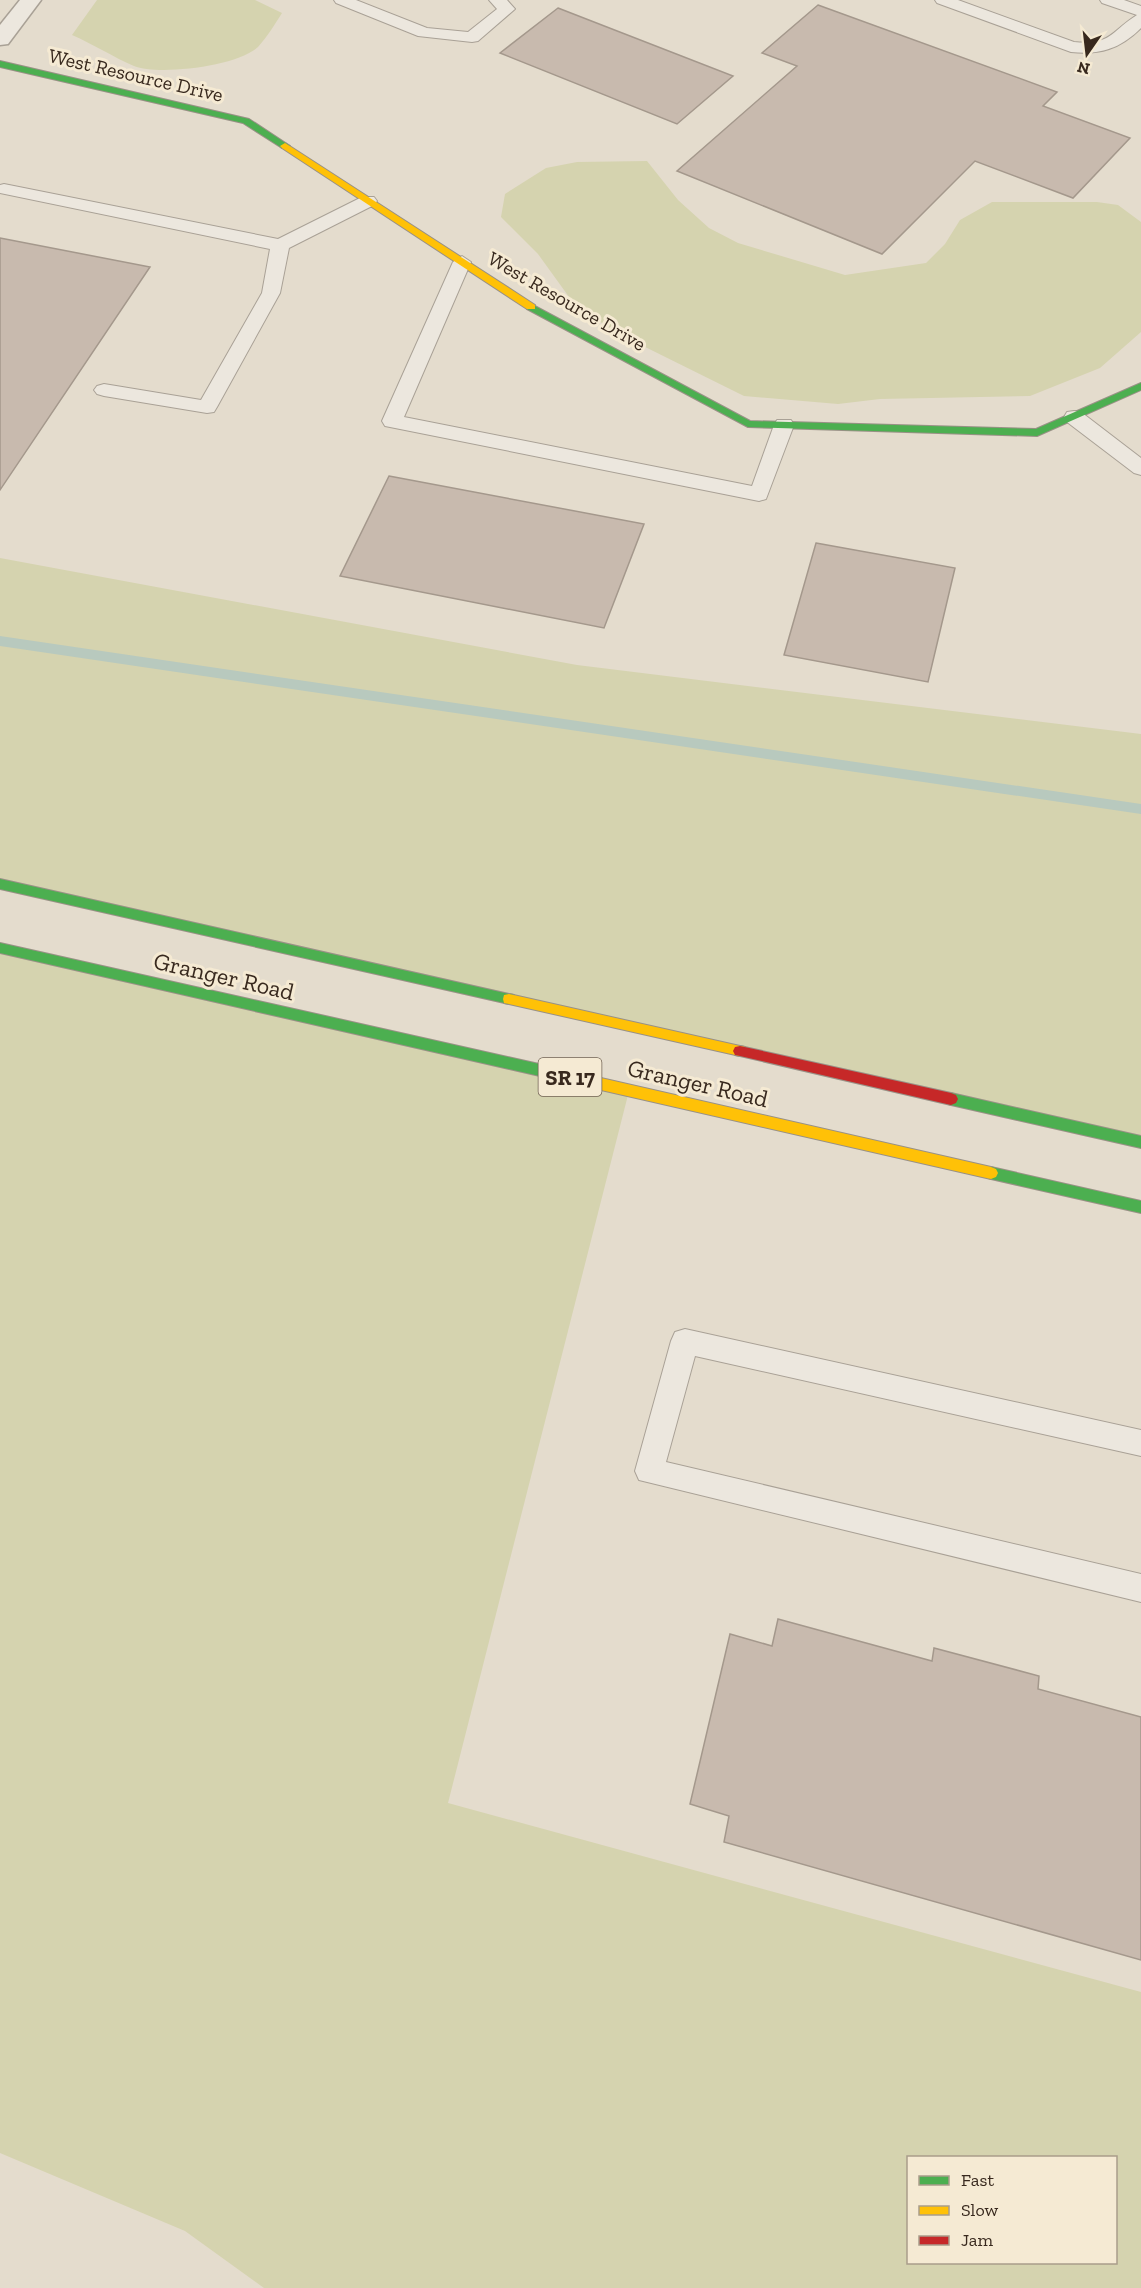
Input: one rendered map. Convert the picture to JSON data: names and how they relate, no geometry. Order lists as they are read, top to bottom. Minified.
{"streets":{"main road":["West Resource Drive","Granger Road","SR 17"]},"legend":["Fast","Slow","Jam"],"north":"bottom"}
